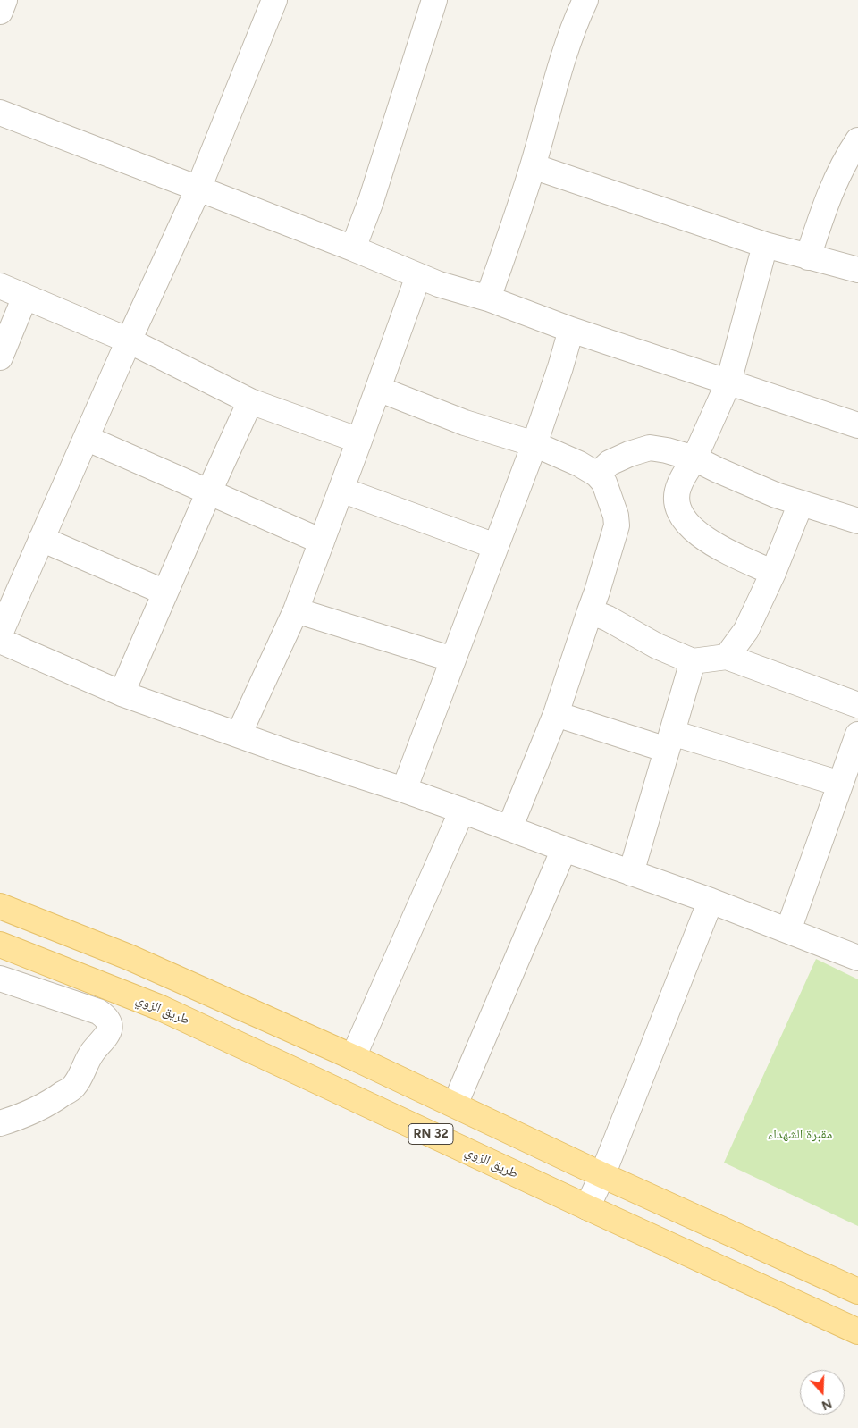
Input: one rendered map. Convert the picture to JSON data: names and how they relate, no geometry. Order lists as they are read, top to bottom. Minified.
{"streets":{"main road":["طريق الزوي","RN 32"]},"parks":["مقبرة الشهداء"],"north":"bottom"}
